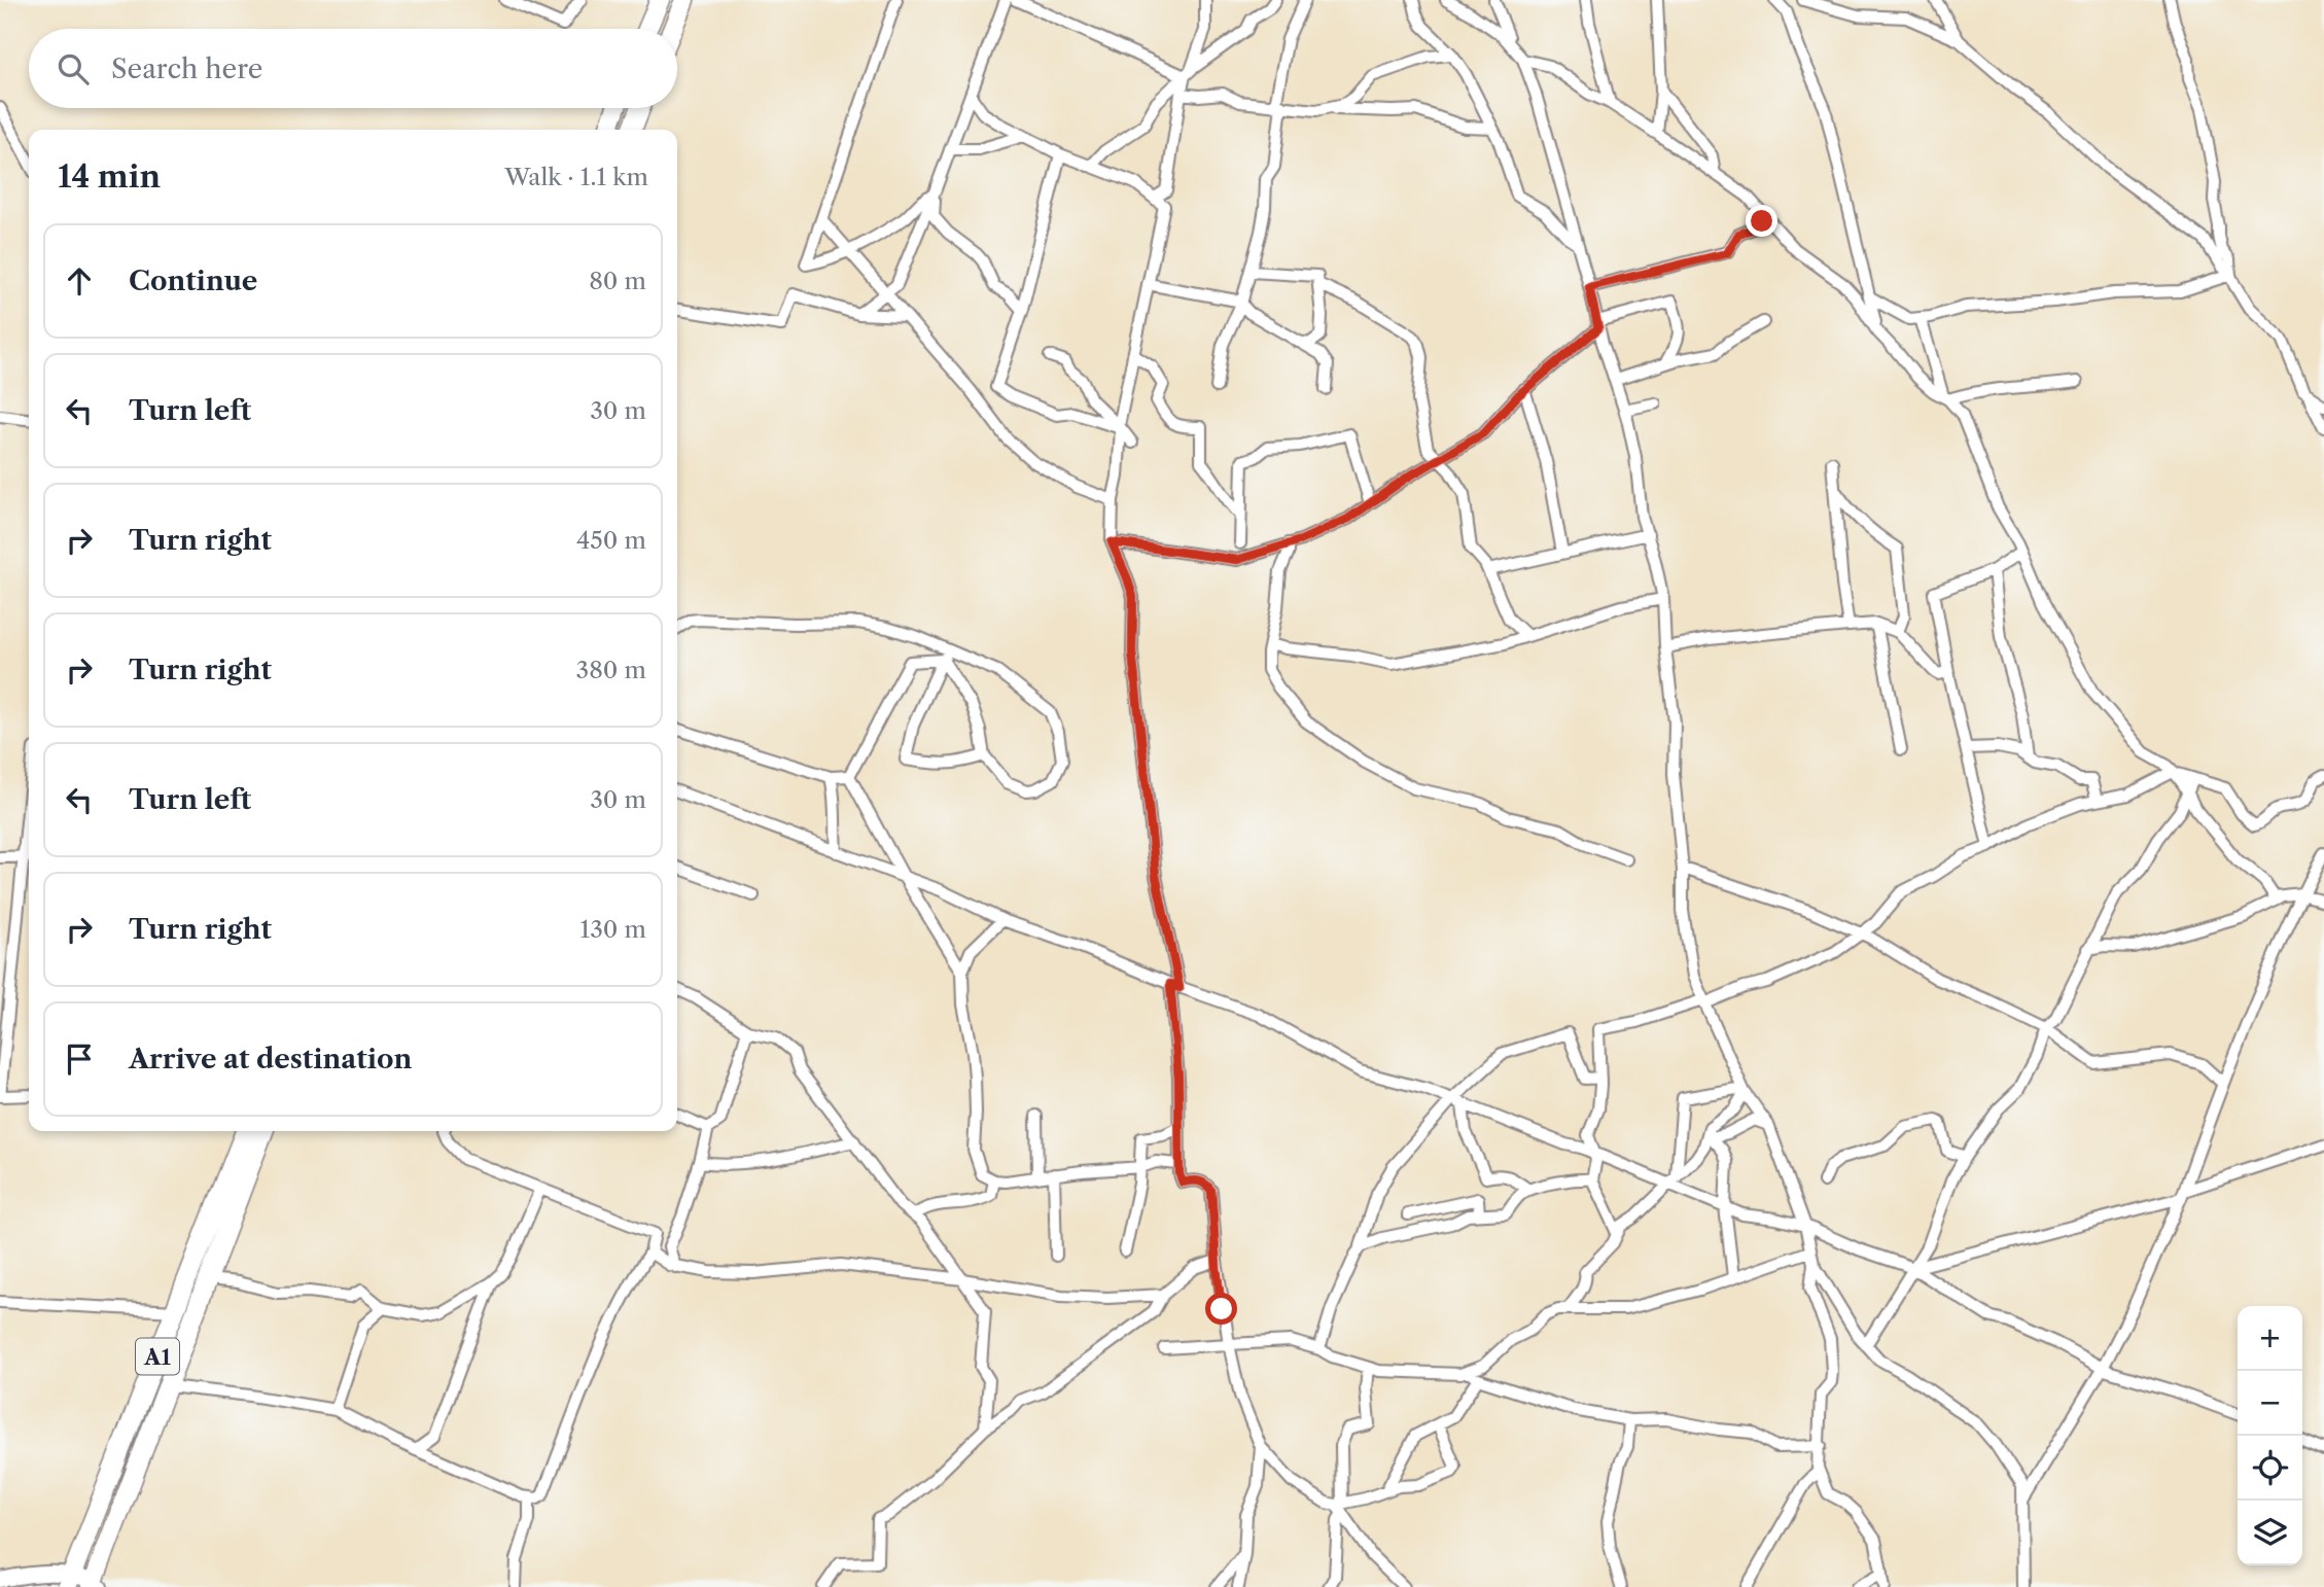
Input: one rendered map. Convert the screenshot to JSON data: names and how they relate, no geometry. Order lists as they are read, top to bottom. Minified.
{"streets":{"highway":["A1"]},"page":{"search":"Search here","heading":["14 min","Walk · 1.1 km"],"list":[["Continue","80 m"],["Turn left","30 m"],["Turn right","450 m"],["Turn right","380 m"],["Turn left","30 m"],["Turn right","130 m"],"Arrive at destination"],"map_buttons":["+","−"]}}
